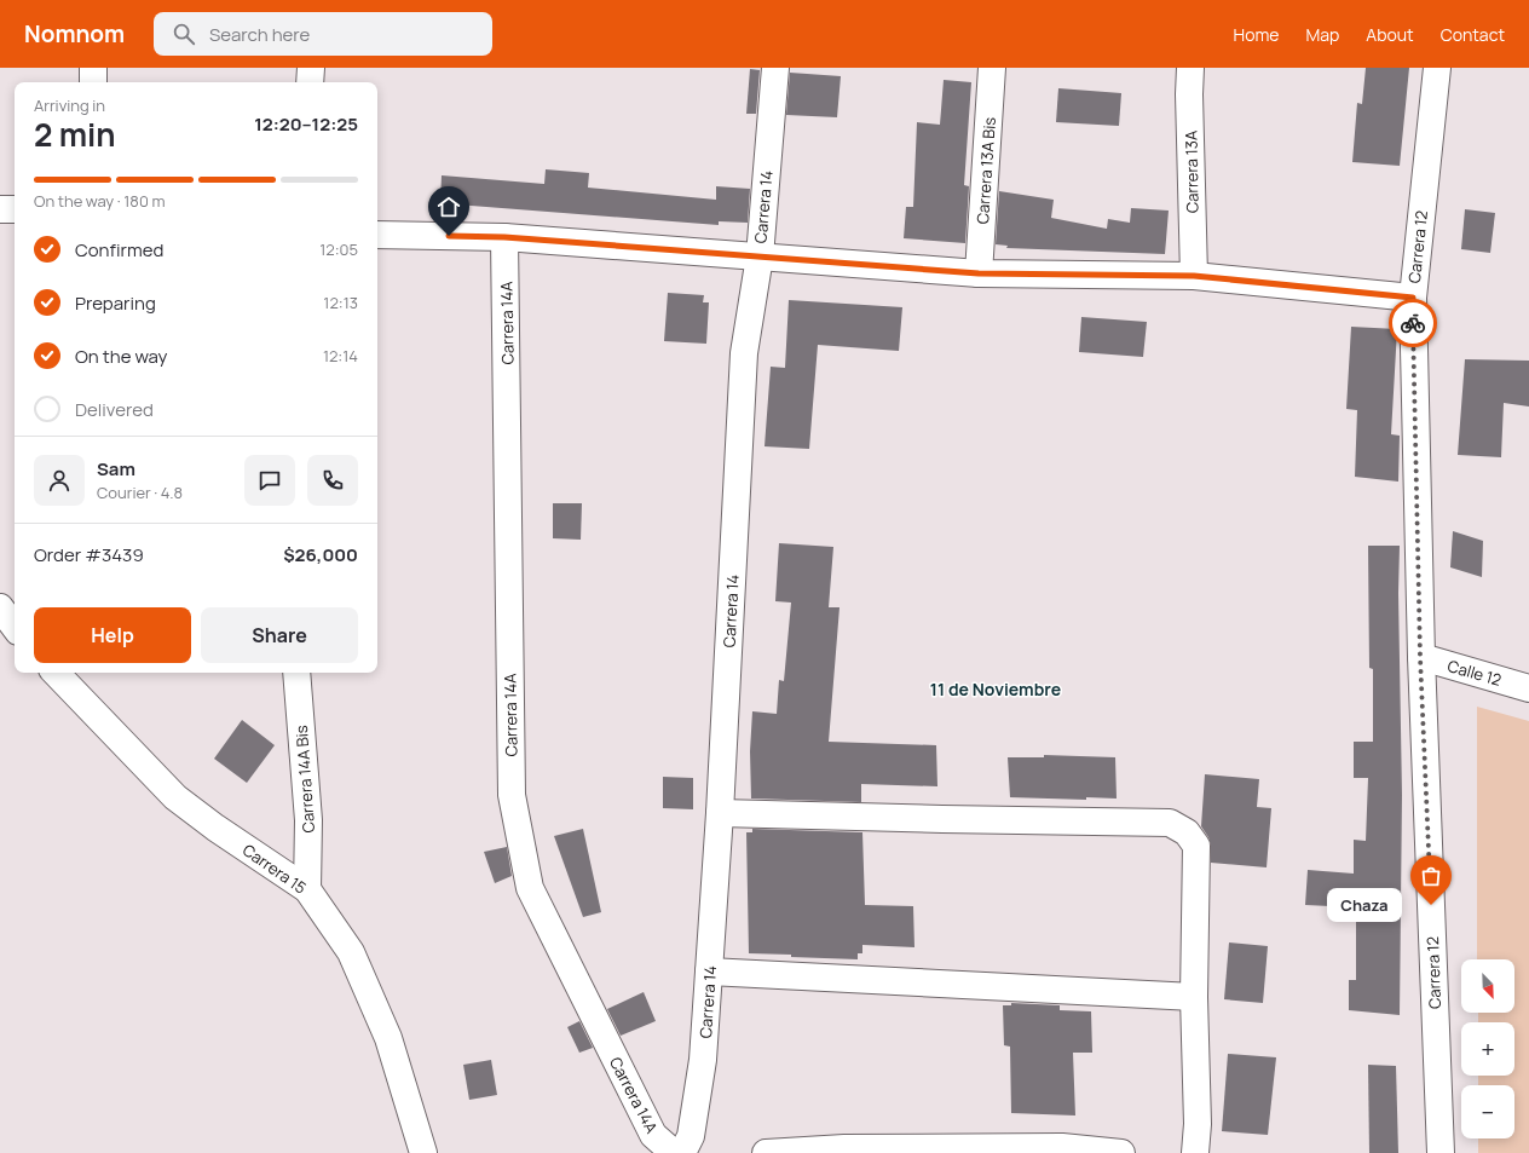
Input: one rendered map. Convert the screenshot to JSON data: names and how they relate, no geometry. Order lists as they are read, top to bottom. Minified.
{"streets":{"street":["Carrera 13A Bis","Carrera 13A","Carrera 14","Carrera 12","Carrera 14A","Calle 12","Carrera 14A Bis","Carrera 15"]},"crossings":[["Carrera 12","Calle 12"],["Carrera 14A Bis","Carrera 15"]],"districts":["11 de Noviembre"],"places":["Chaza"],"north":"bottom right","page":{"header":"Nomnom","search":"Search here","nav":["Home","Map","About","Contact"],"heading":["2 min","Arriving in","12:20–12:25"],"panel":["Sam","Courier · 4.8","Order #3439","$26,000"],"bar":"On the way · 180 m","list":[["Confirmed","12:05"],["Preparing","12:13"],["On the way","12:14"],"Delivered"],"buttons":["Help","Share"],"bubble":"Chaza","map_buttons":["+","−"]}}
